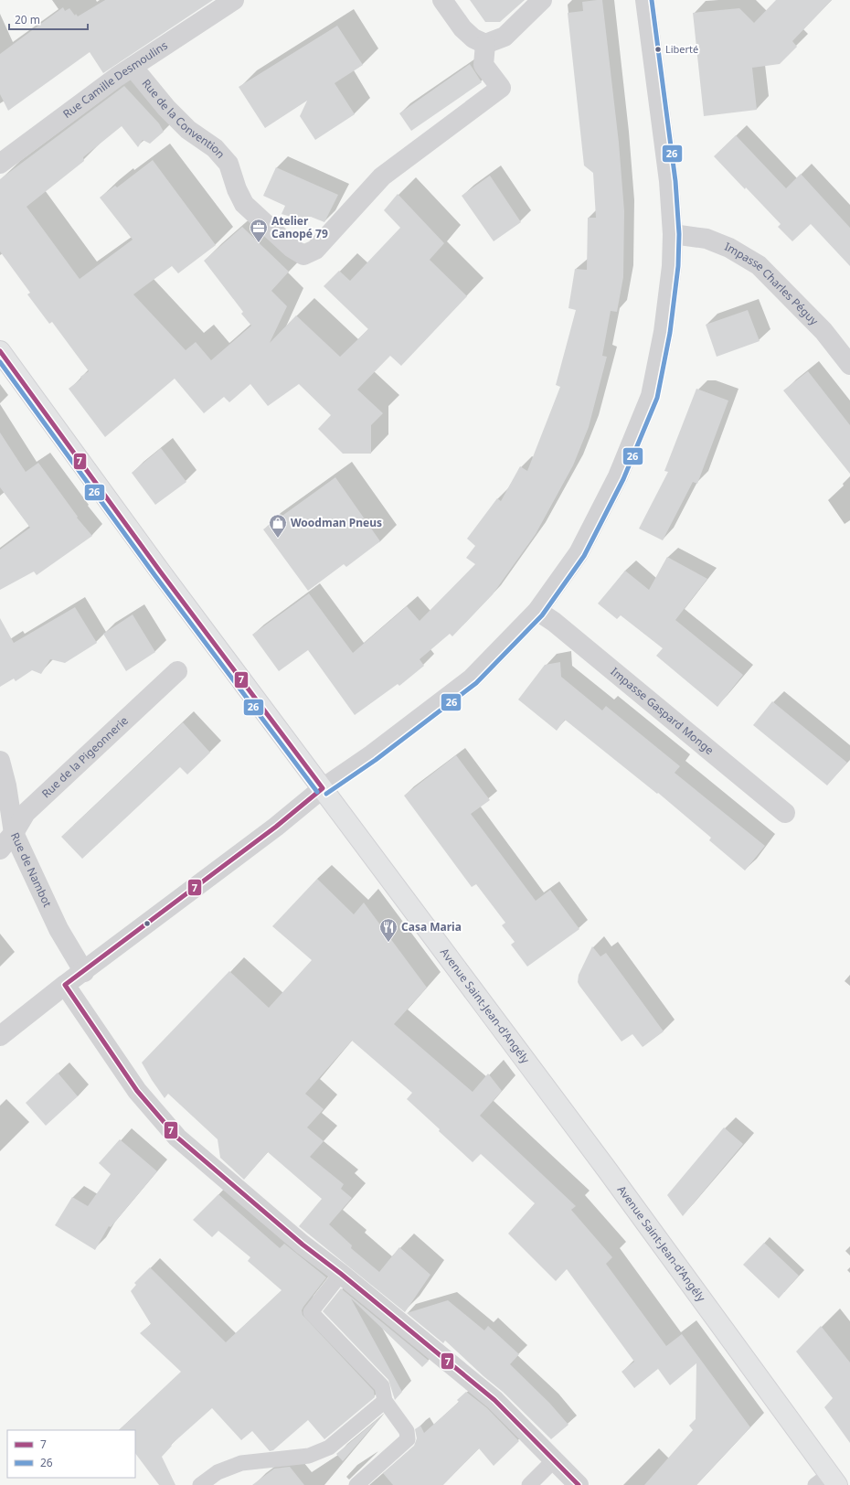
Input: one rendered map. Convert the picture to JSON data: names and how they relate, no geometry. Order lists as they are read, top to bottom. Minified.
{"streets":{"main road":["Avenue Saint-Jean-d'Angély"],"street":["Rue Camille Desmoulins","Rue de la Convention","Impasse Charles Péguy","Impasse Gaspard Monge","Rue de la Pigeonnerie","Rue de Nambot"]},"crossings":[["Rue Camille Desmoulins","Rue de la Convention"],["Rue de la Pigeonnerie","Rue de Nambot"]],"places":{"other":["Liberté"],"office":["Atelier Canopé 79"],"shop":["Woodman Pneus"],"restaurant":["Casa Maria"]},"lines":["transit line 26","transit line 7"],"legend":["7","26"],"scale_bar":"20 m"}
